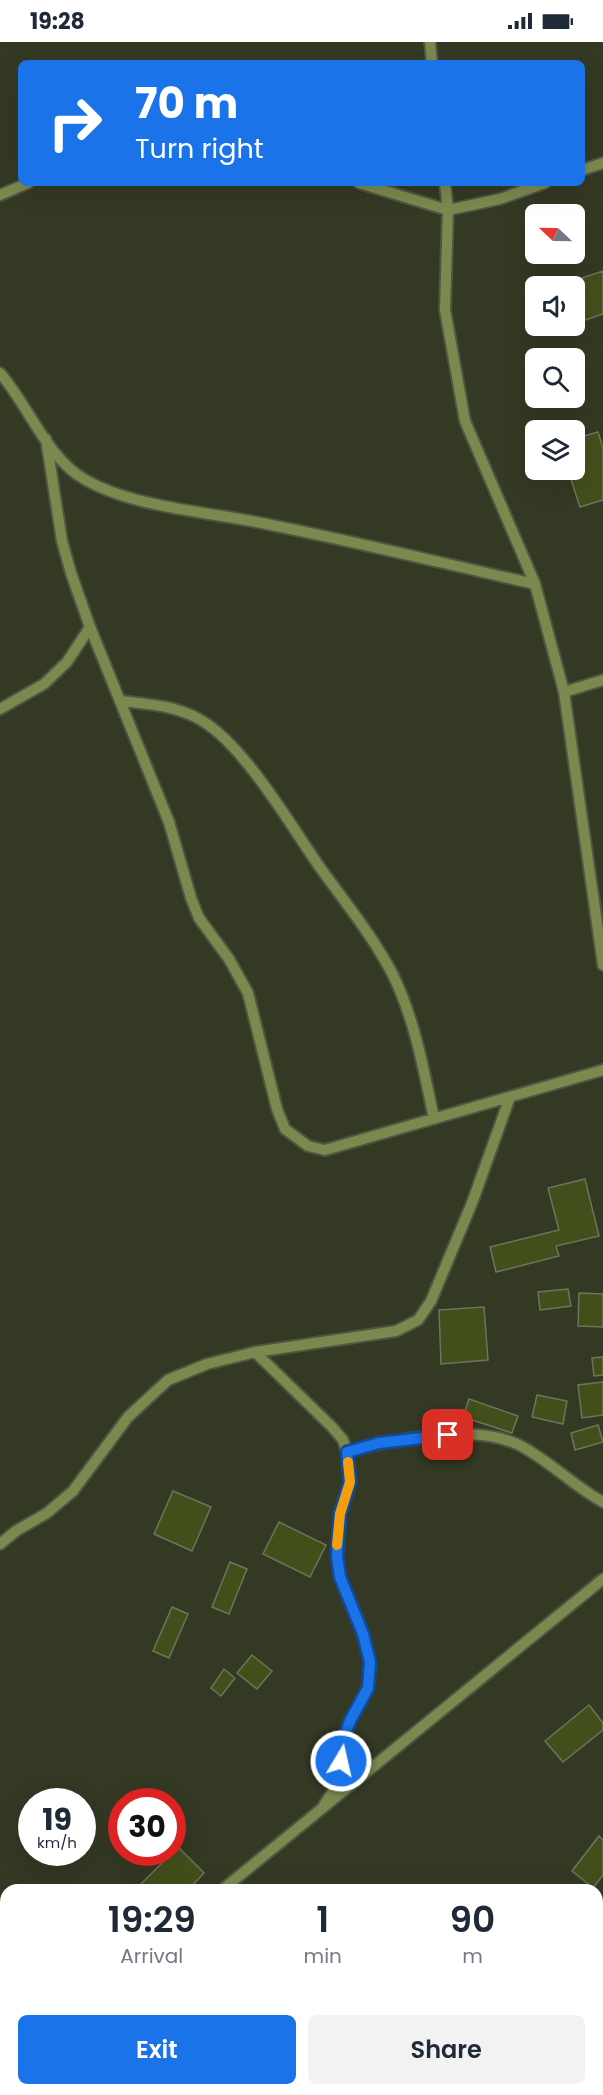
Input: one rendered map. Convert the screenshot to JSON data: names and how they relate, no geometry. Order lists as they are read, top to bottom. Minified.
{"north":"left","page":{"status":"19:28","turn":["70 m","Turn right"],"speed":"19 km/h","limit":"30","eta":["19:29","Arrival","1","min","90","m"],"buttons":["Exit","Share"]}}
